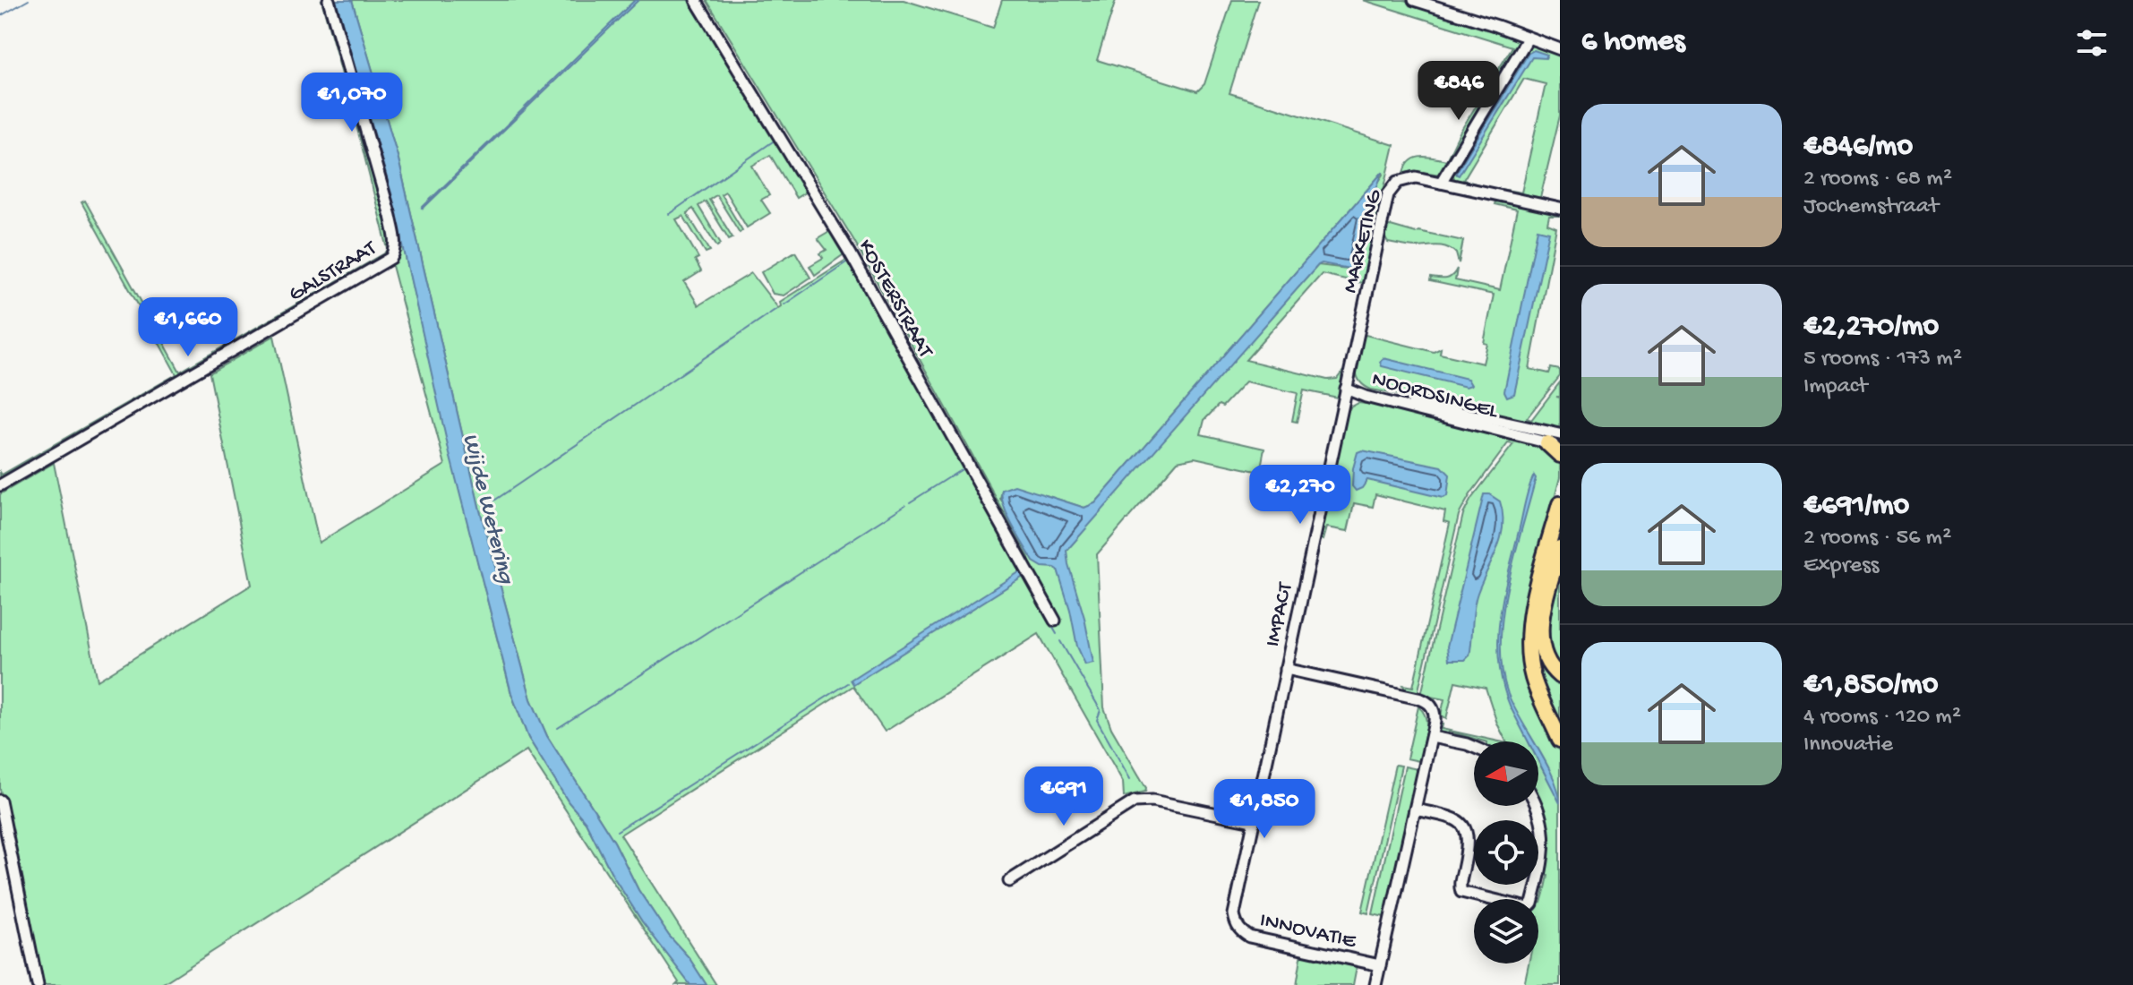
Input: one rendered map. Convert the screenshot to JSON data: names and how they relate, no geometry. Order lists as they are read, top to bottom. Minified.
{"streets":{"street":["MARKETING","GALSTRAAT","KOSTERSTRAAT","NOORDSINGEL","IMPACT","INNOVATIE"]},"crossings":[["MARKETING","NOORDSINGEL"],["MARKETING","IMPACT"],["NOORDSINGEL","IMPACT"],["IMPACT","INNOVATIE"]],"water":["Wijde Wetering"],"north":"left","page":{"heading":"6 homes","price":["€846","€1,070","€1,660","€2,270","€691","€1,850"],"list":[{"name":"€846/mo","note":"2 rooms · 68 m² · Jochemstraat"},{"name":"€2,270/mo","note":"5 rooms · 173 m² · Impact"},{"name":"€691/mo","note":"2 rooms · 56 m² · Express"},{"name":"€1,850/mo","note":"4 rooms · 120 m² · Innovatie"}]}}
